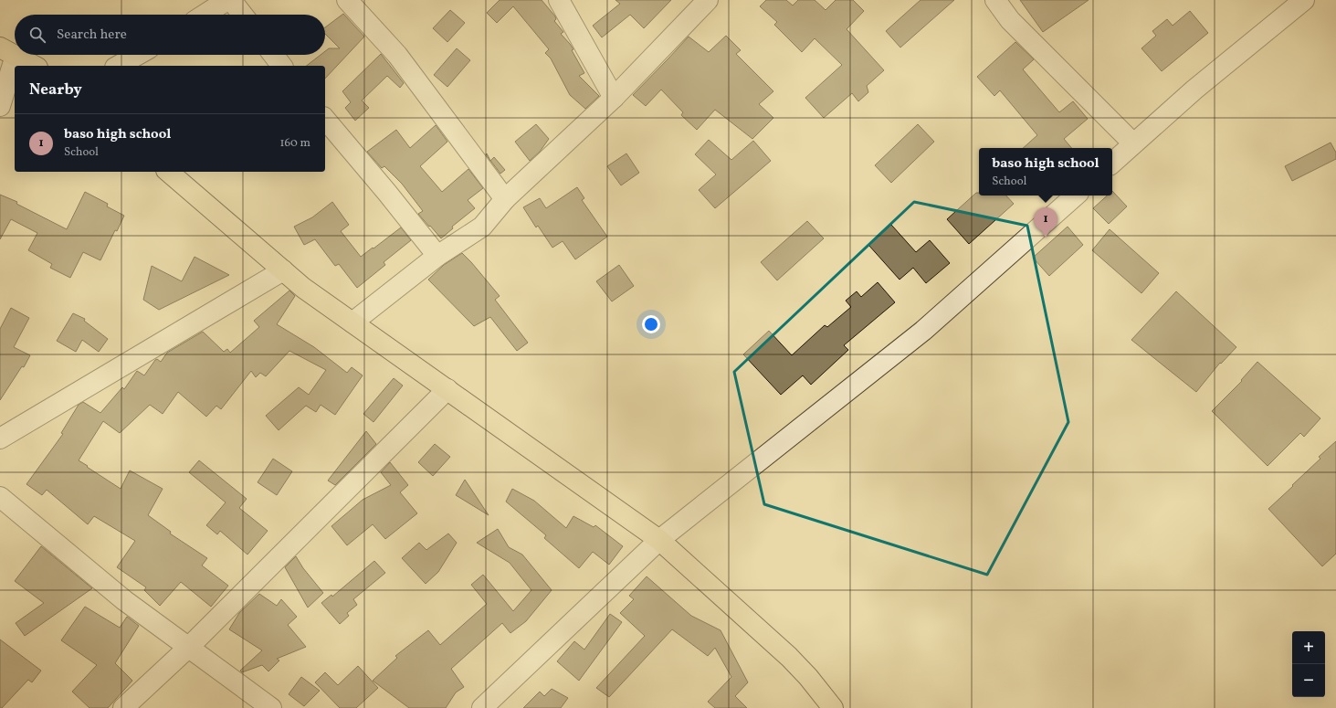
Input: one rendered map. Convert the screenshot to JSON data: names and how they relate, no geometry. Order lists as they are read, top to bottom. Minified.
{"page":{"search":"Search here","heading":"Nearby","list":[{"mark":"1","name":"baso high school","note":"School","value":"160 m"}],"popup":["baso high school","School"],"pins":"1","map_buttons":["+","−"]}}
